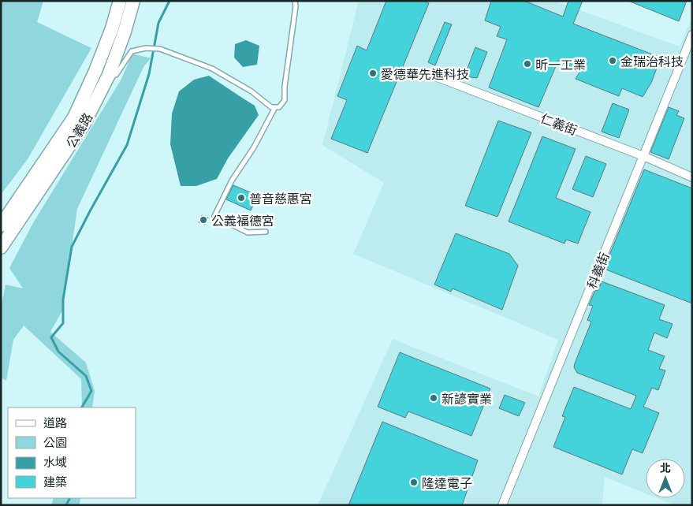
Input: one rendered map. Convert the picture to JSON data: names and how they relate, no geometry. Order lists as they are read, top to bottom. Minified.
{"streets":{"main road":["公義路"],"street":["仁義街","科義街"]},"crossings":[["仁義街","科義街"]],"places":["金瑞治科技","昕一工業","愛德華先進科技","普音慈惠宮","公義福德宮","新諺實業","隆達電子"],"legend":["道路","公園","水域","建築"],"north":"top"}
